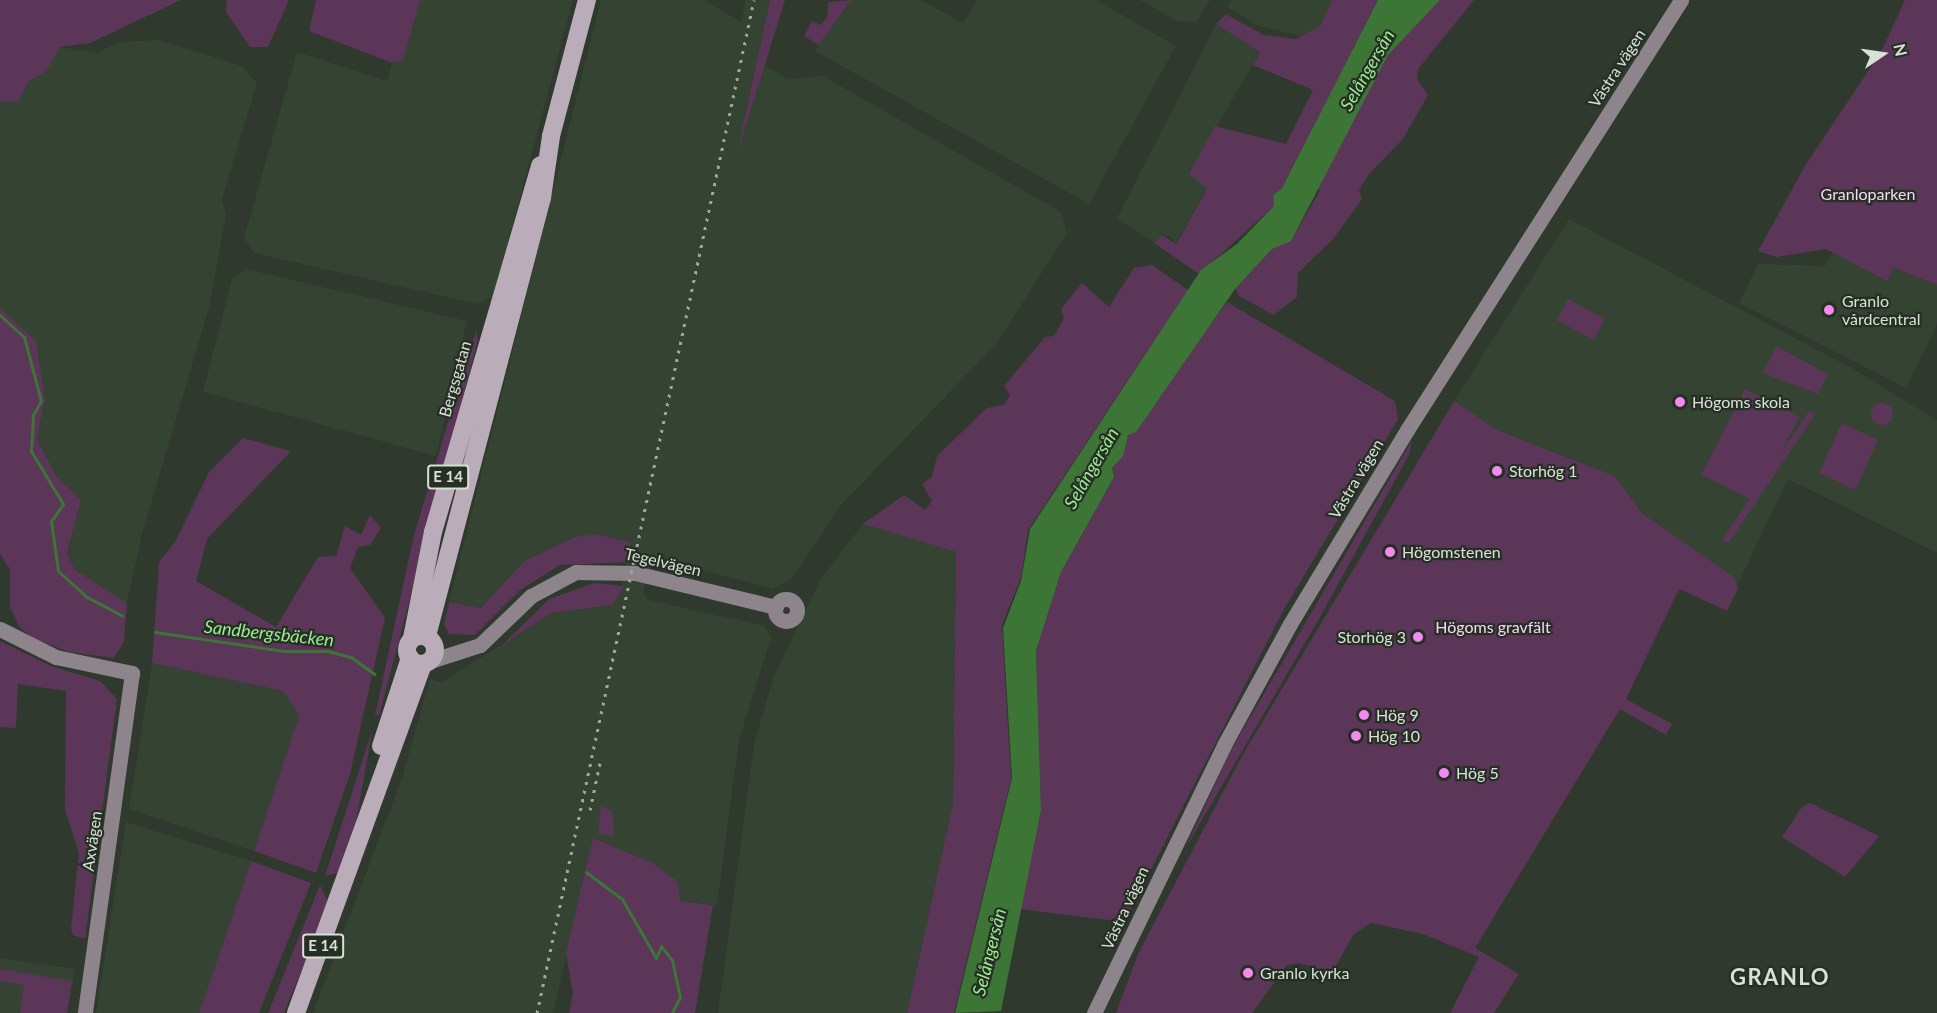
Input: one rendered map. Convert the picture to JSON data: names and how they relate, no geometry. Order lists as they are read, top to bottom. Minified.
{"streets":{"highway":["E 14"],"street":["Västra vägen","Tegelvägen","Axvägen"]},"crossings":[["E 14","Tegelvägen"]],"districts":["GRANLO"],"water":["Selångersån","Sandbergsbäcken"],"parks":["Granloparken","Högoms gravfält"],"places":["Granlo vårdcentral","Högoms skola","Storhög 1","Högomstenen","Storhög 3","Hög 9","Hög 10","Hög 5","Granlo kyrka"],"north":"right"}
